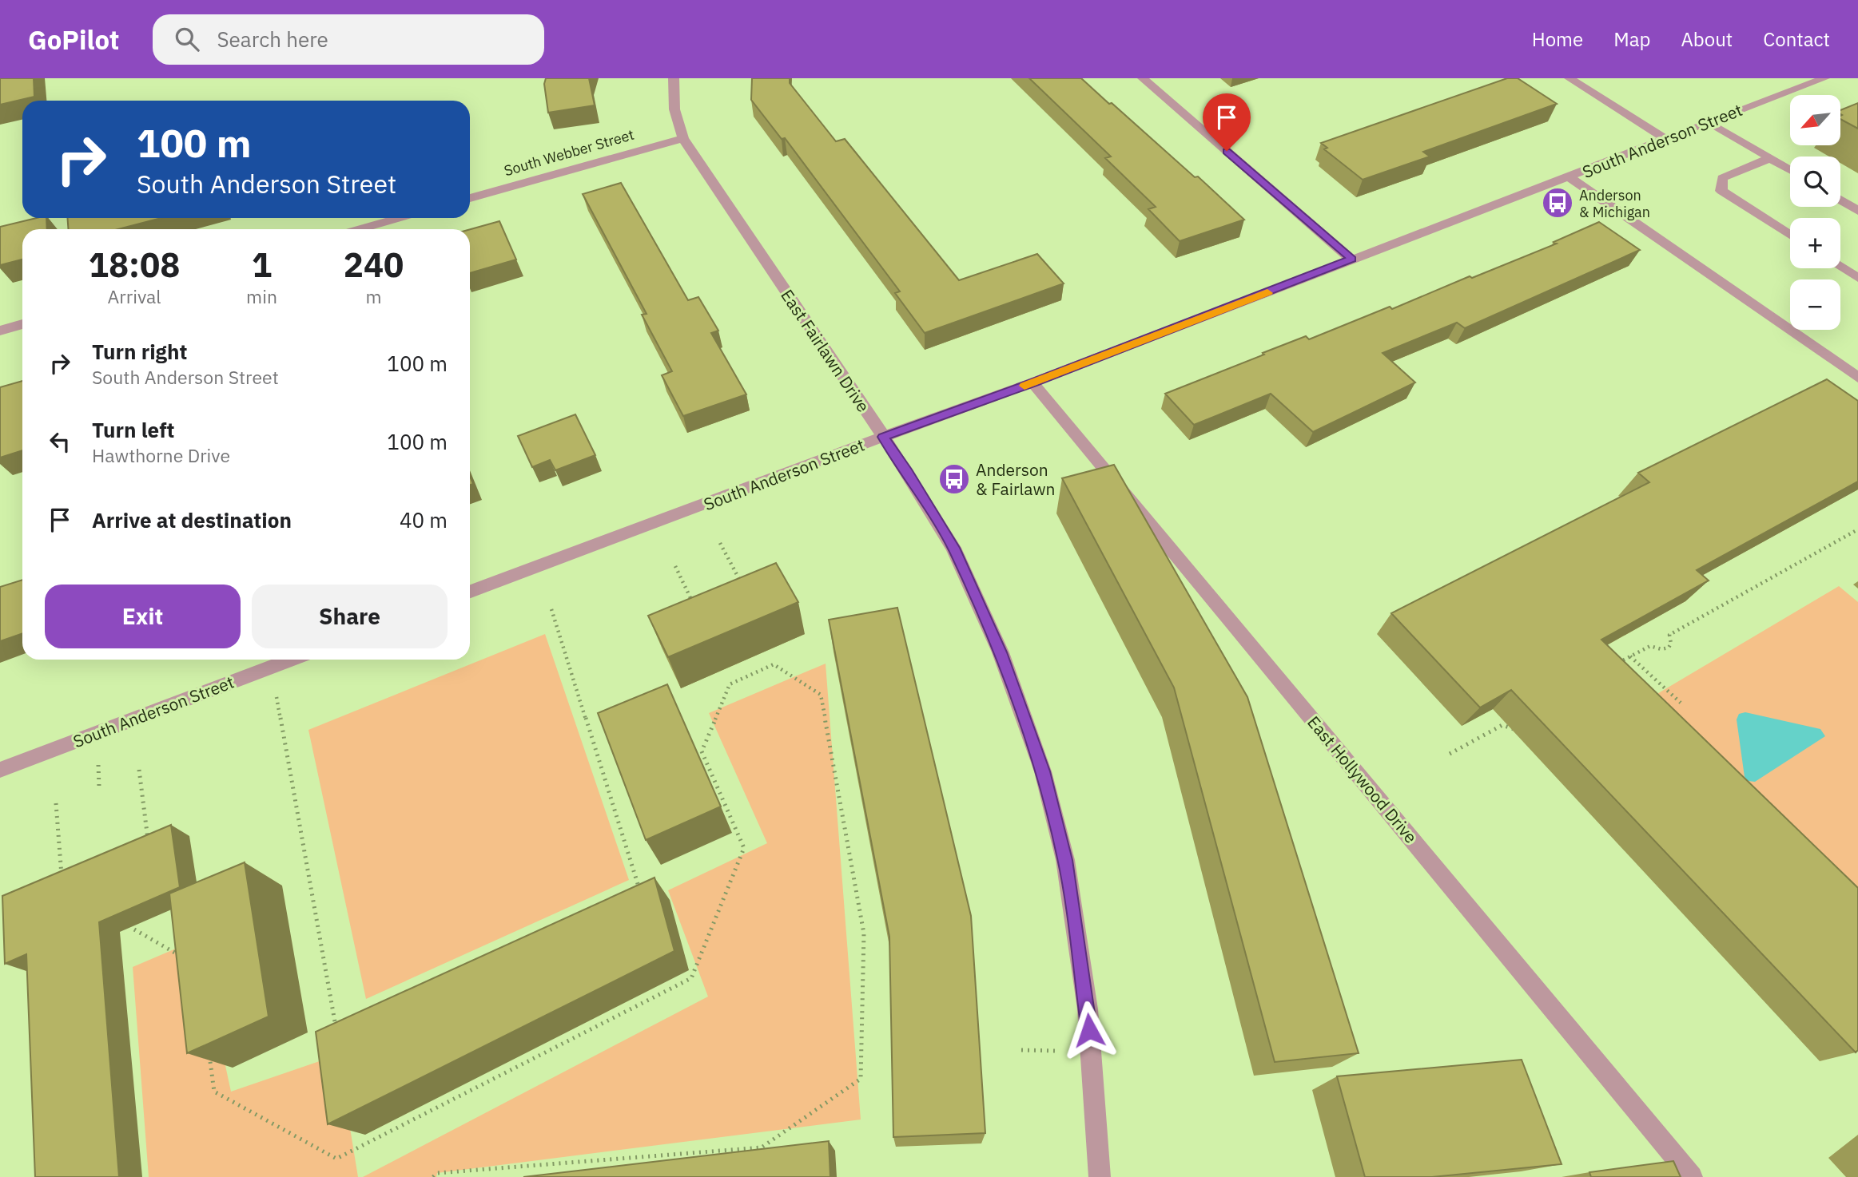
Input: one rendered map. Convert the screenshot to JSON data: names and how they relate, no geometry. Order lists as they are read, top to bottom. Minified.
{"streets":{"street":["South Anderson Street","South Webber Street","East Fairlawn Drive","East Hollywood Drive"]},"crossings":[["South Anderson Street","East Fairlawn Drive"],["South Anderson Street","East Hollywood Drive"],["South Webber Street","East Fairlawn Drive"]],"places":{"bus stop":["Anderson & Michigan","Anderson & Fairlawn"]},"north":"bottom left","page":{"header":"GoPilot","search":"Search here","nav":["Home","Map","About","Contact"],"map_buttons":["+","−"],"turn":["100 m","South Anderson Street"],"eta":["18:08","Arrival","1","min","240","m"],"list":[{"name":"Turn right","note":"South Anderson Street","value":"100 m"},{"name":"Turn left","note":"Hawthorne Drive","value":"100 m"},{"name":"Arrive at destination","value":"40 m"}],"buttons":["Exit","Share"]}}
